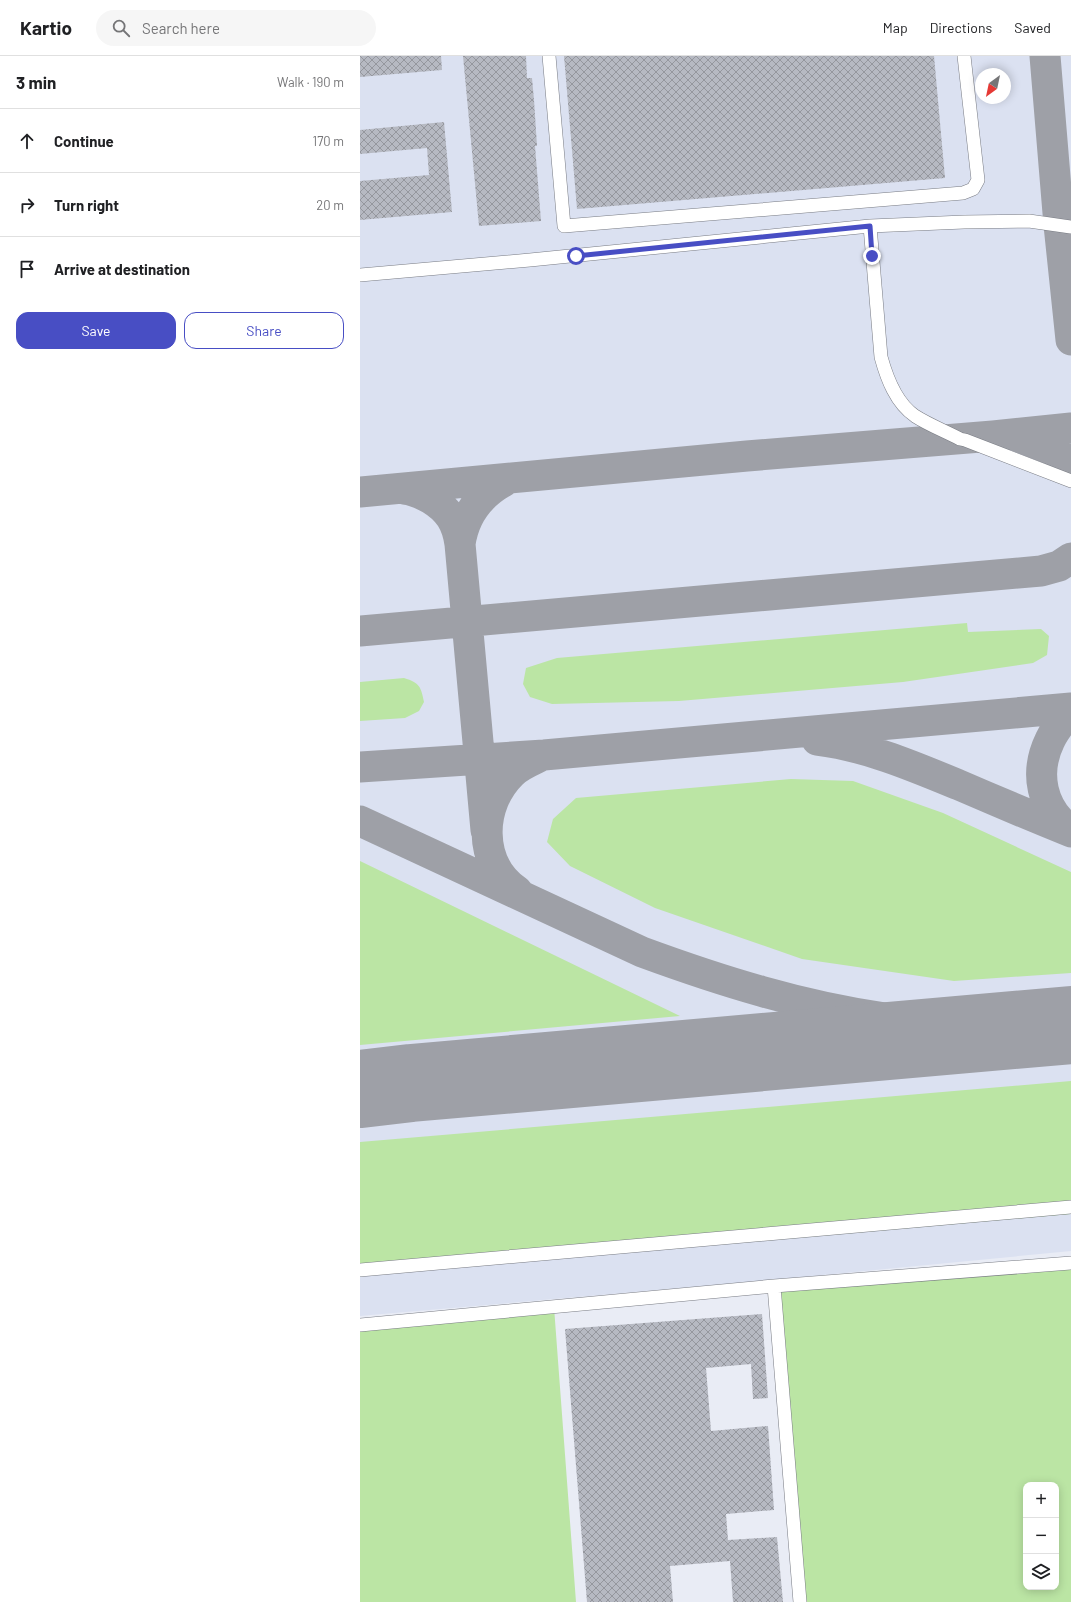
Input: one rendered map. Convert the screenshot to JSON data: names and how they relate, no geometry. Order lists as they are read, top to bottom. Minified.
{"north":"bottom left","page":{"header":"Kartio","search":"Search here","nav":["Map","Directions","Saved"],"heading":["3 min","Walk · 190 m"],"list":[["Continue","170 m"],["Turn right","20 m"],"Arrive at destination"],"buttons":["Save","Share"],"map_buttons":["+","−"]}}
